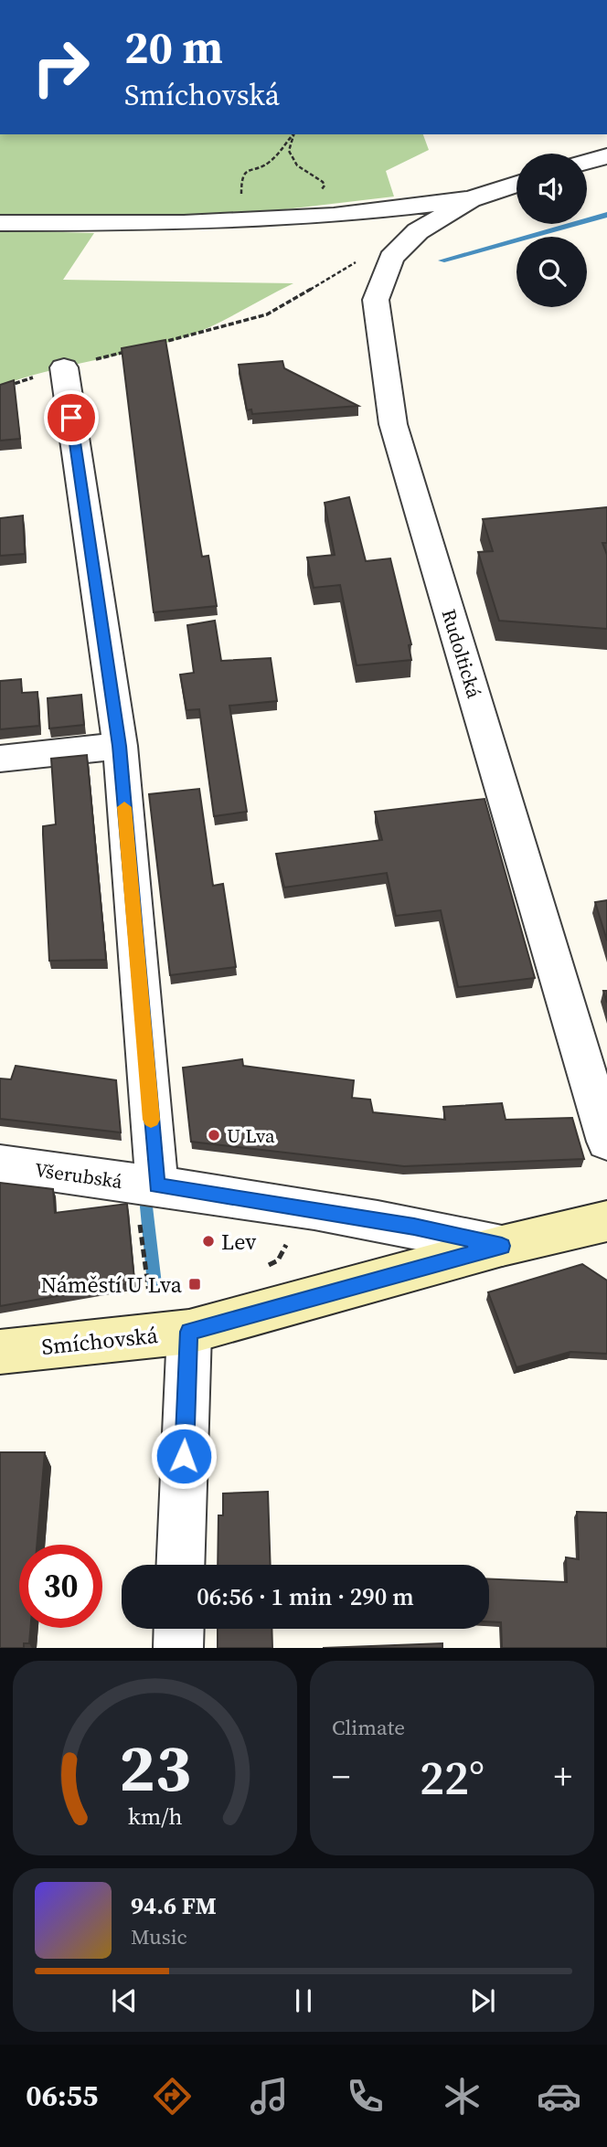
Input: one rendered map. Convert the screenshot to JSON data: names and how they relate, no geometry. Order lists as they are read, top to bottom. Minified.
{"streets":{"street":["Rudoltická","Všerubská","Smíchovská"]},"places":{"other":["U Lva","Lev"],"transit":["Náměstí U Lva"]},"page":{"turn":["20 m","Smíchovská"],"limit":"30","trip":"06:56 · 1 min · 290 m","tile":"Climate","heat":["−","22°","+"],"song":["94.6 FM","Music"],"tabs":"06:55","gauge":["23","km/h"]}}
